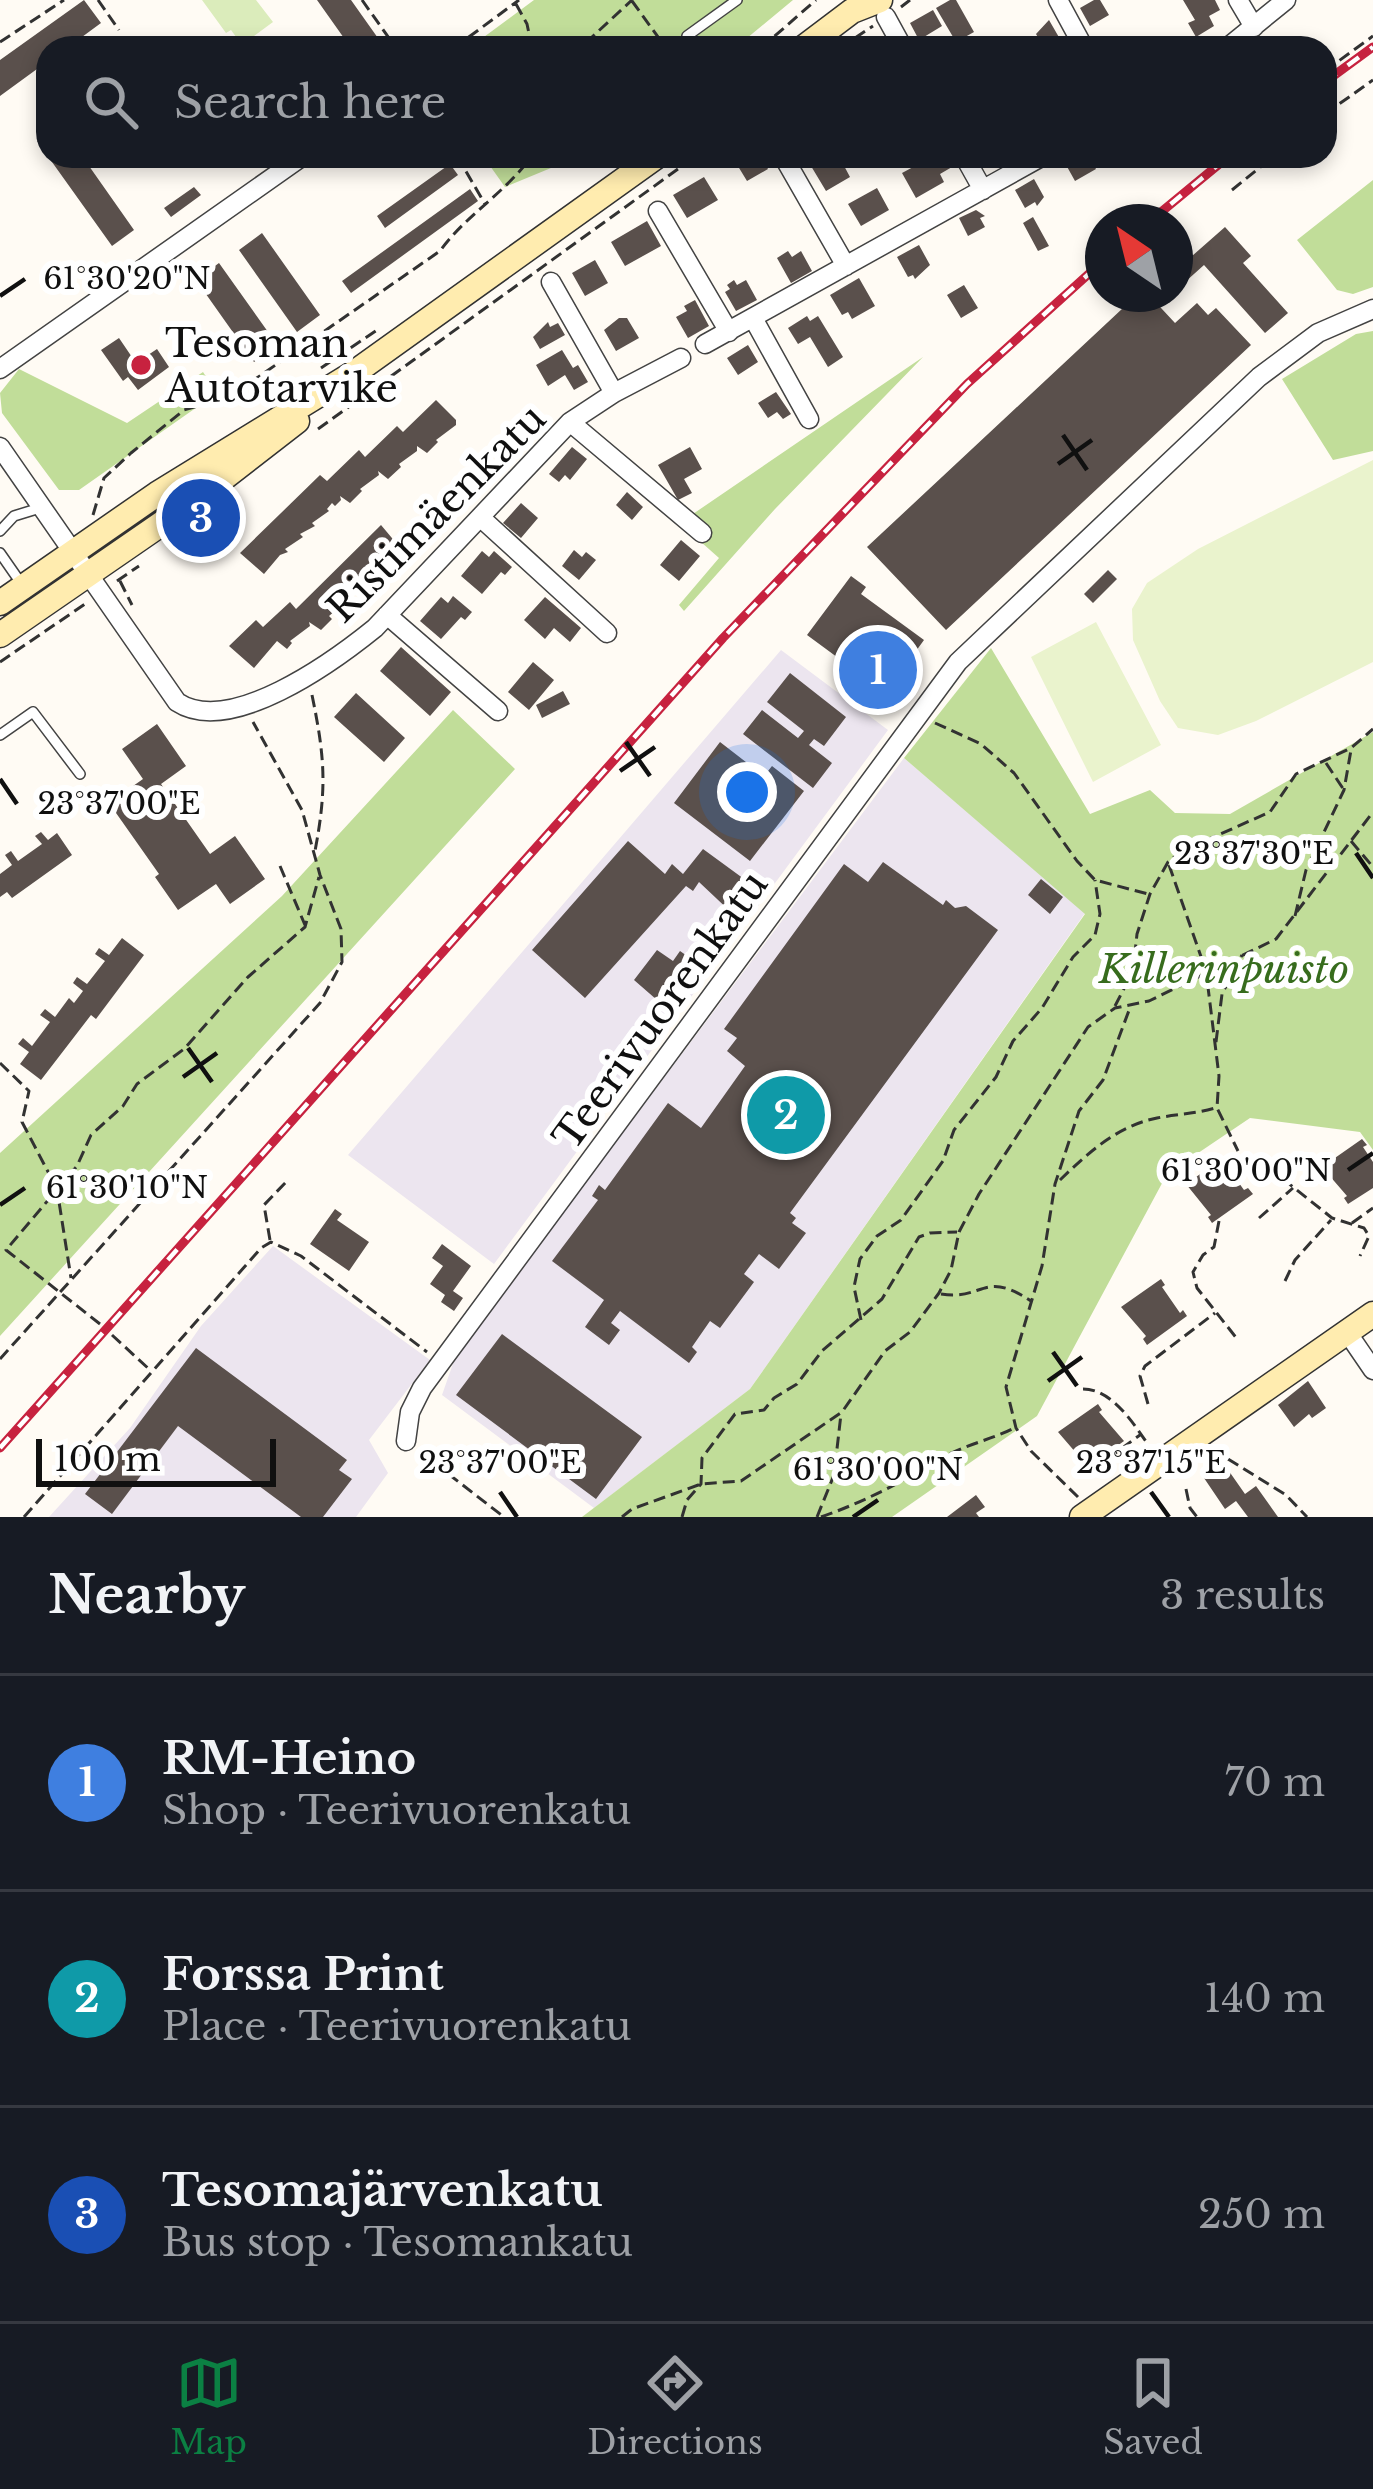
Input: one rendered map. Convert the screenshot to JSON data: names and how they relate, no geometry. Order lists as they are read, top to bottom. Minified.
{"streets":{"street":["Ristimäenkatu","Teerivuorenkatu"]},"parks":["Killerinpuisto"],"places":["Tesoman Autotarvike"],"scale_bar":"100 m","north":"top left","page":{"search":"Search here","pins":["3","1","2"],"scale":"100 m","heading":["Nearby","3 results"],"list":[{"mark":"1","name":"RM-Heino","note":"Shop · Teerivuorenkatu","value":"70 m"},{"mark":"2","name":"Forssa Print","note":"Place · Teerivuorenkatu","value":"140 m"},{"mark":"3","name":"Tesomajärvenkatu","note":"Bus stop · Tesomankatu","value":"250 m"}],"nav":["Map","Directions","Saved"]},"coordinates":["61°30'20\"N","23°37'00\"E","23°37'30\"E","61°30'00\"N","61°30'10\"N","23°37'15\"E"]}
